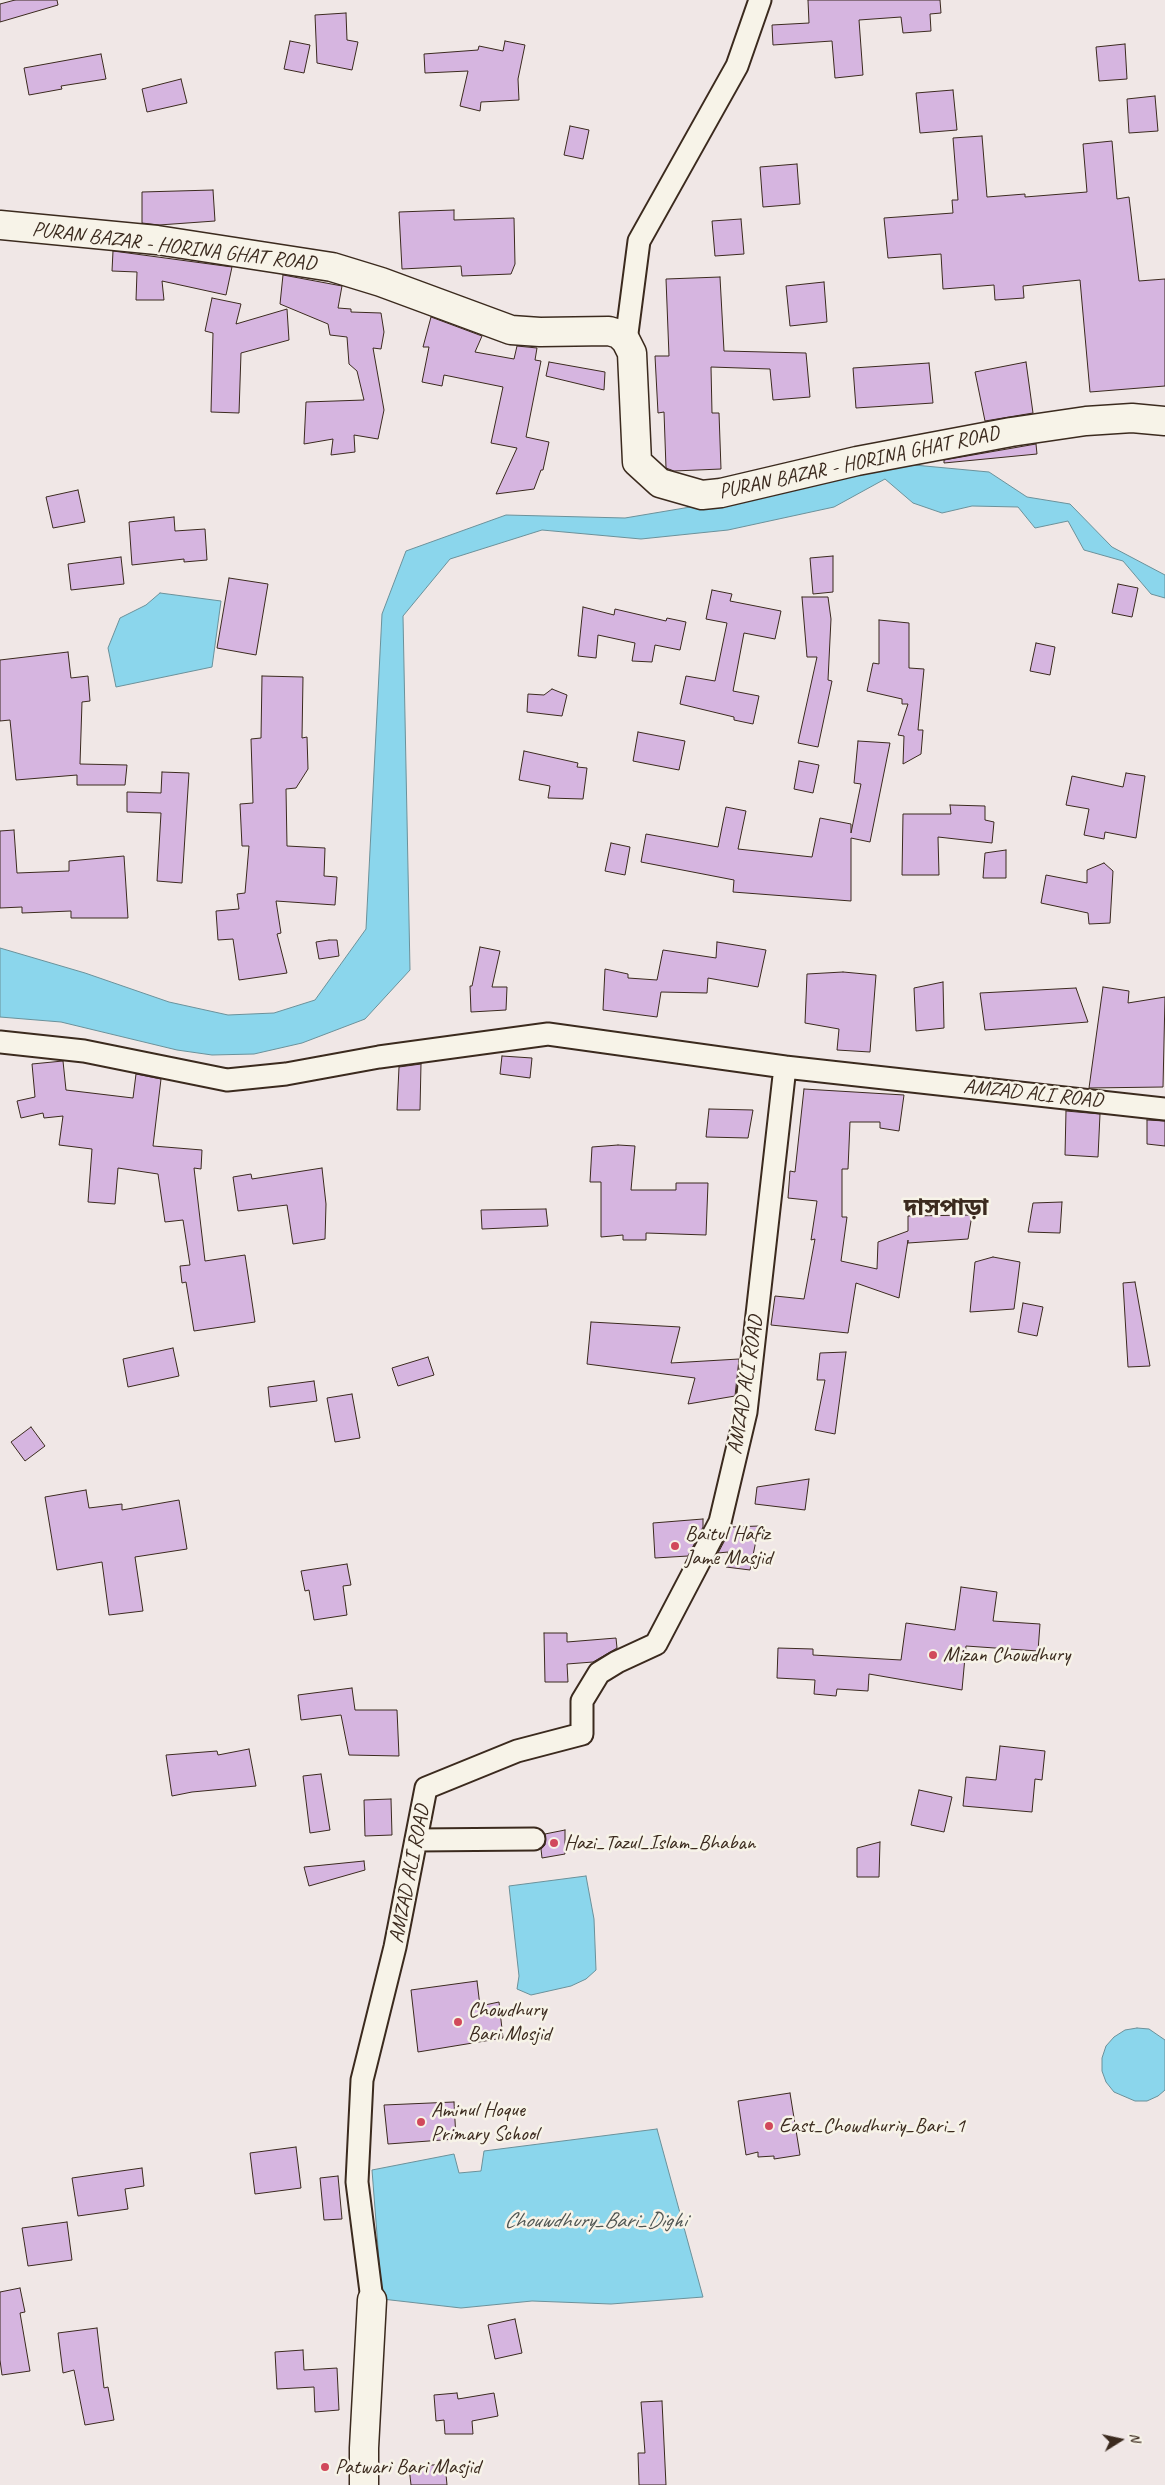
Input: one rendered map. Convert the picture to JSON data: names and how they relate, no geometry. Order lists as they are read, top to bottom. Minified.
{"streets":{"main road":["PURAN BAZAR - HORINA GHAT ROAD"],"street":["AMZAD ALI ROAD"]},"districts":["দাসপাড়া"],"water":["Chouwdhury_Bari_Dighi"],"places":["Baitul Hafiz Jame Masjid","Mizan Chowdhury","Hazi_Tazul_Islam_Bhaban","Chowdhury Bari Mosjid","Aminul Hoque Primary School","East_Chowdhuriy_Bari_1","Patwari Bari Masjid"],"north":"right"}
